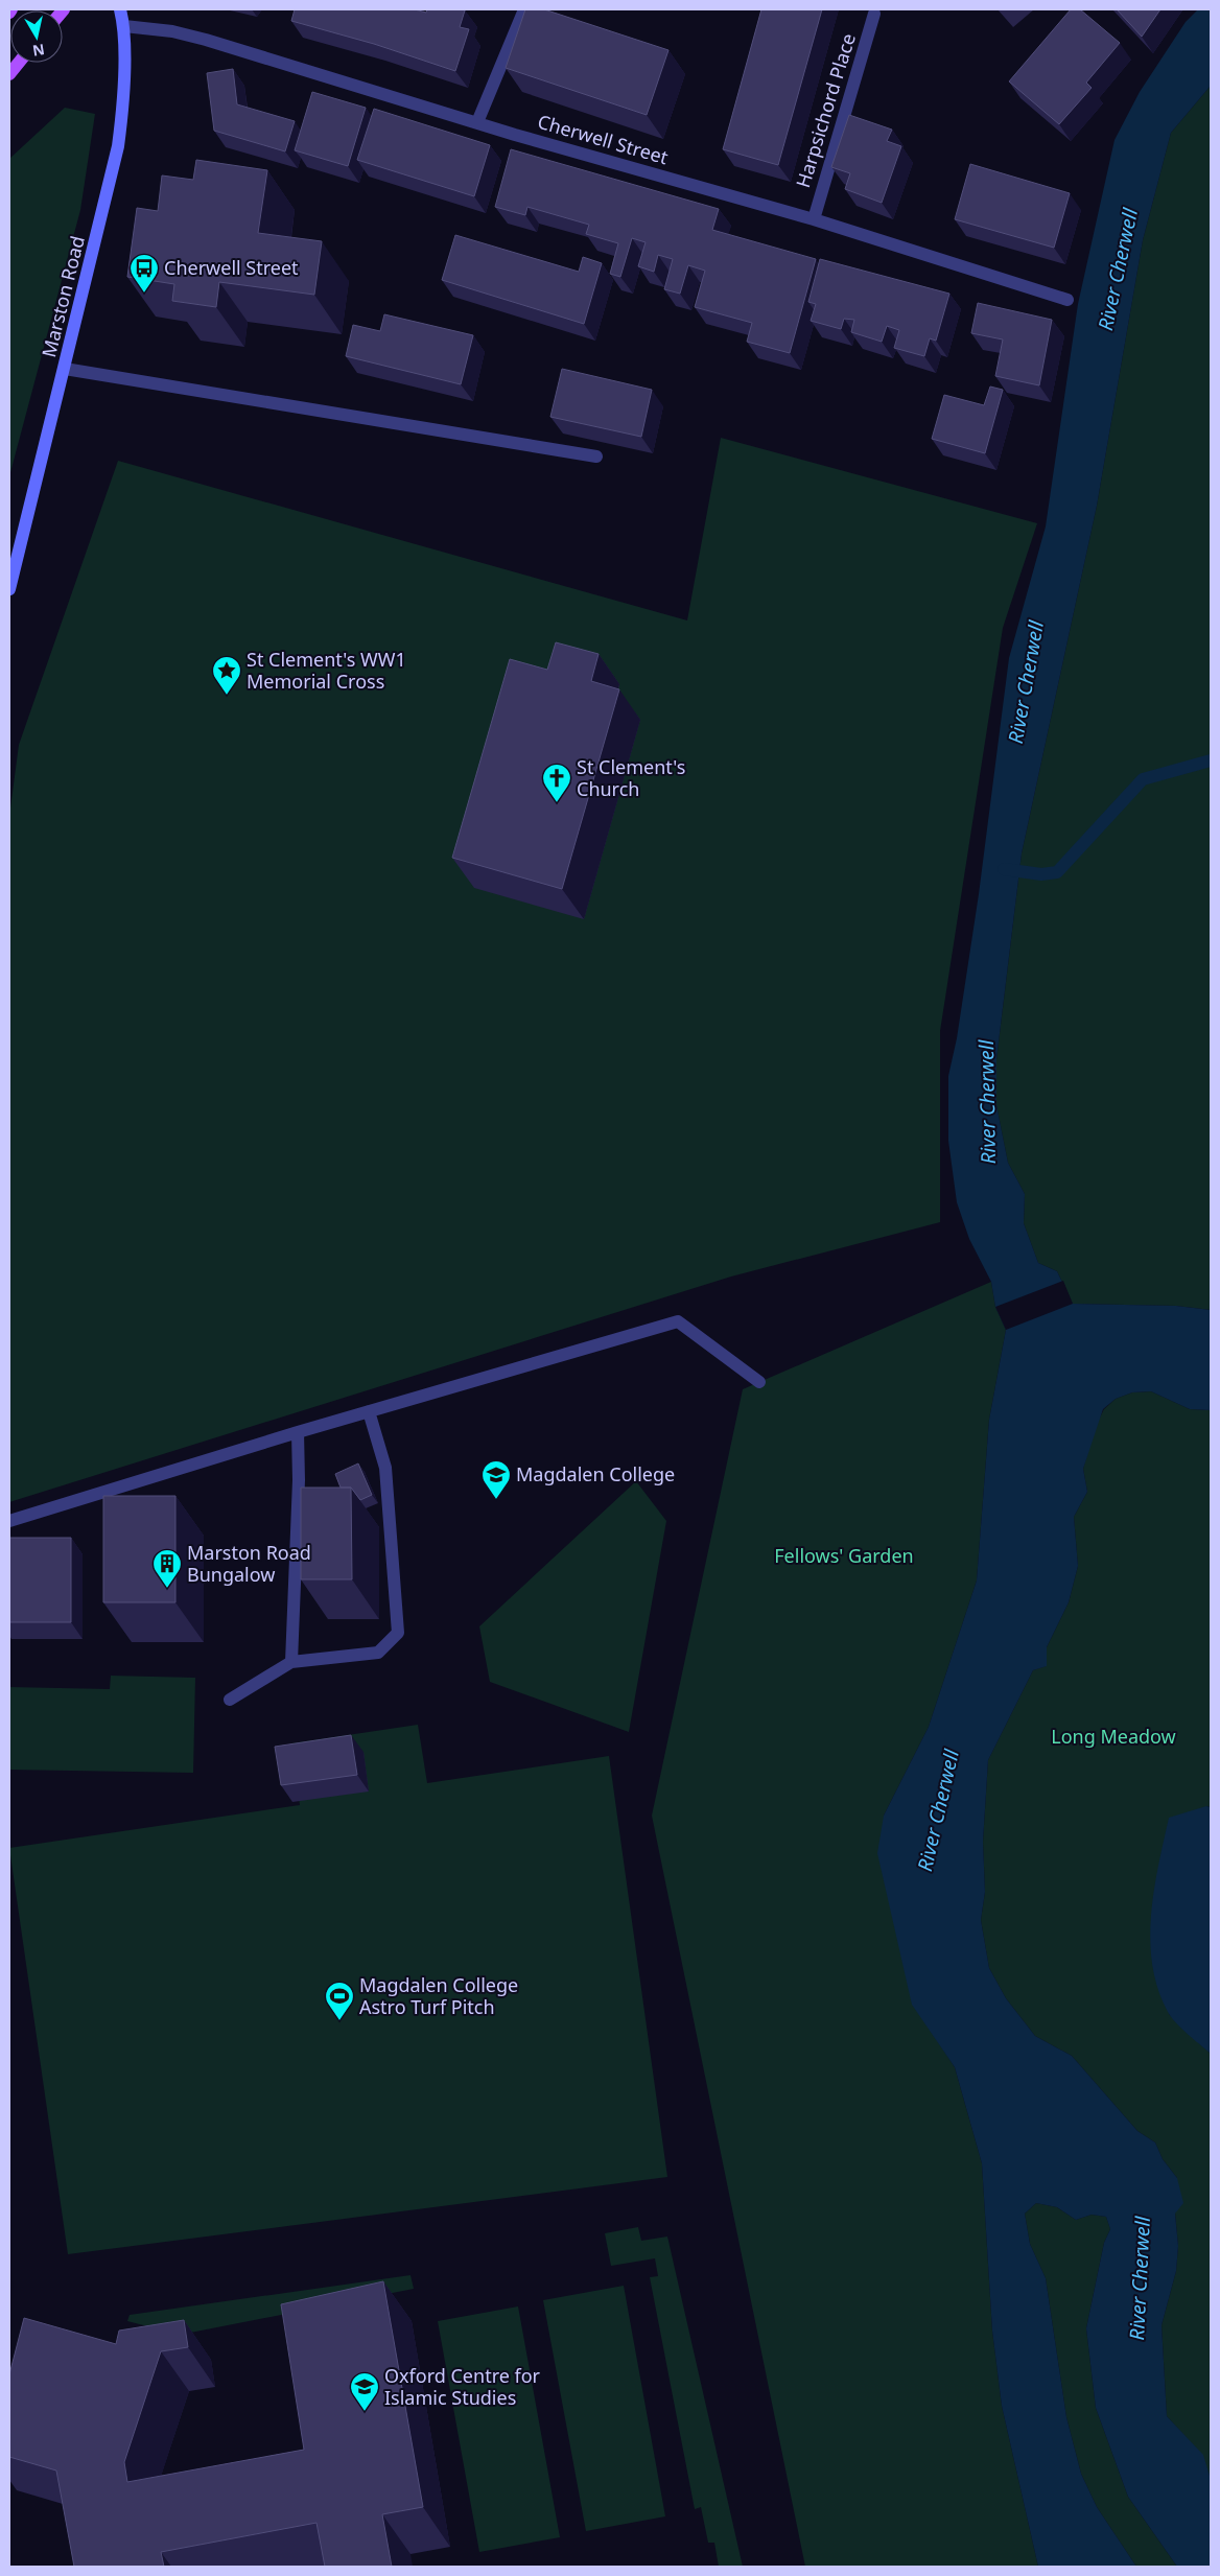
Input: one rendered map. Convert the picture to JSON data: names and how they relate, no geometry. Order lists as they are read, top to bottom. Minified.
{"streets":{"main road":["Marston Road"],"street":["Harpsichord Place","Cherwell Street"]},"crossings":[["Harpsichord Place","Cherwell Street"],["Cherwell Street","Marston Road"]],"water":["River Cherwell"],"parks":["Fellows' Garden","Long Meadow"],"places":{"bus stop":["Cherwell Street"],"place":["St Clement's WW1 Memorial Cross"],"church":["St Clement's Church"],"school or university":["Magdalen College","Oxford Centre for Islamic Studies"],"building":["Marston Road Bungalow"],"sports":["Magdalen College Astro Turf Pitch"]},"north":"bottom"}
